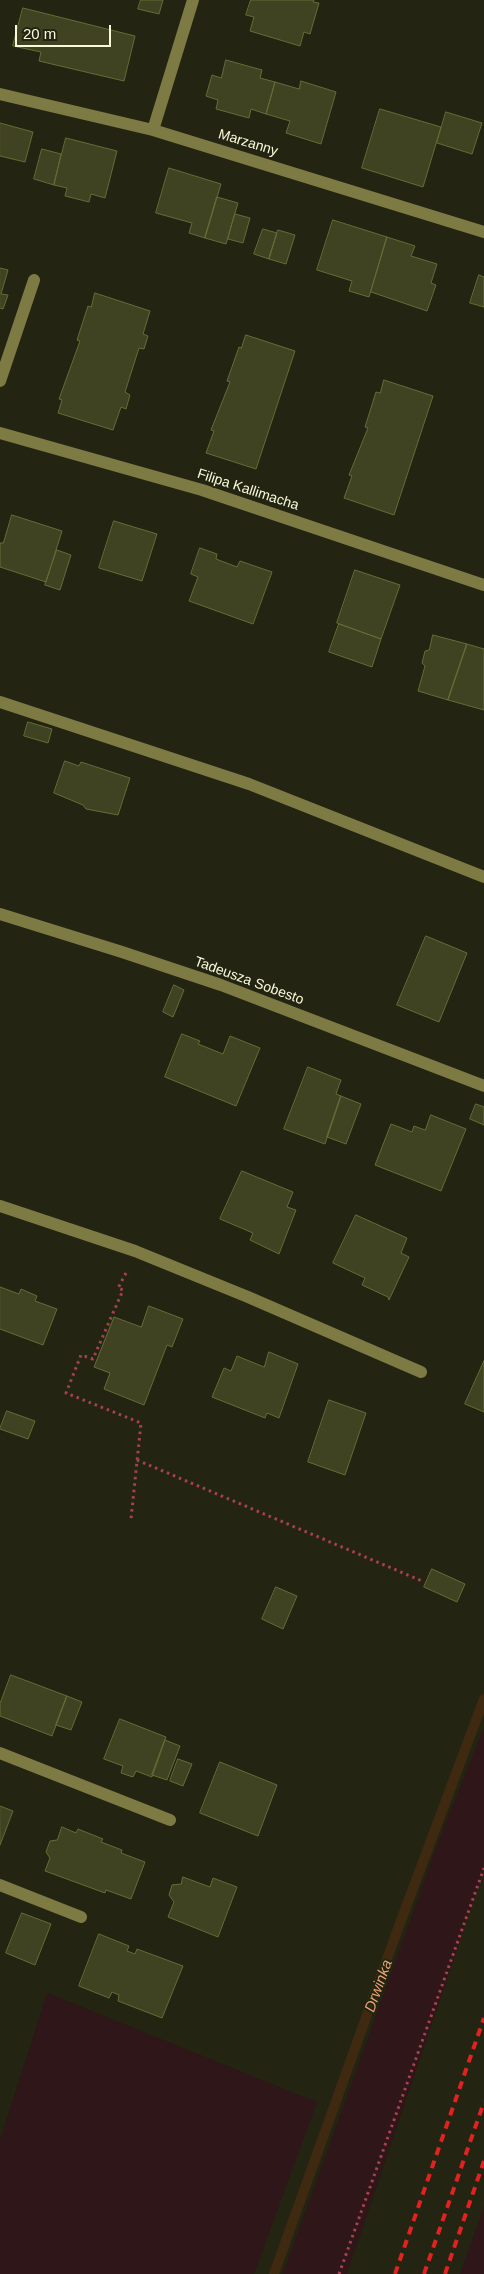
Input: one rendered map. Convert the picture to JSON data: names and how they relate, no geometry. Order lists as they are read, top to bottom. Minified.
{"streets":{"street":["Marzanny","Filipa Kallimacha","Tadeusza Sobesto"]},"water":["Drwinka"],"scale_bar":"20 m"}
